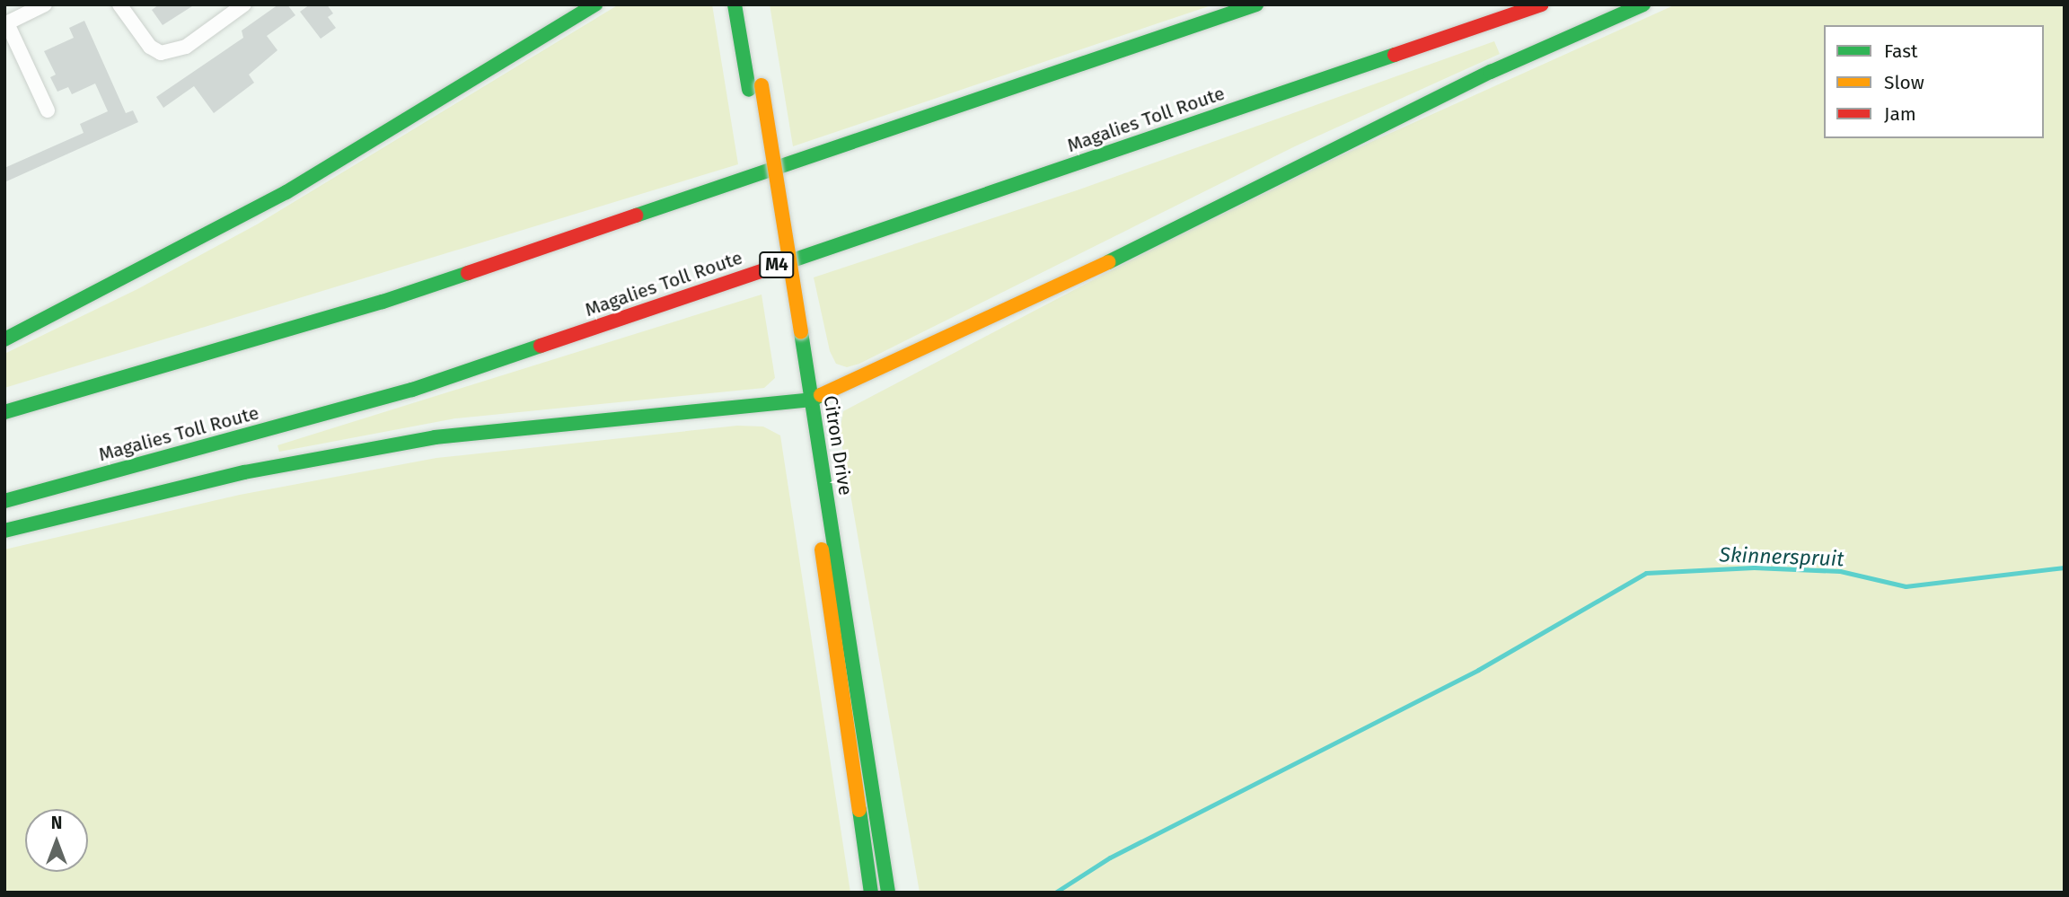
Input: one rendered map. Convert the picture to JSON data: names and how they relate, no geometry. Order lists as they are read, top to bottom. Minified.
{"streets":{"main road":["Magalies Toll Route","M4","Citron Drive"]},"water":["Skinnerspruit"],"legend":["Fast","Slow","Jam"],"north":"top"}
